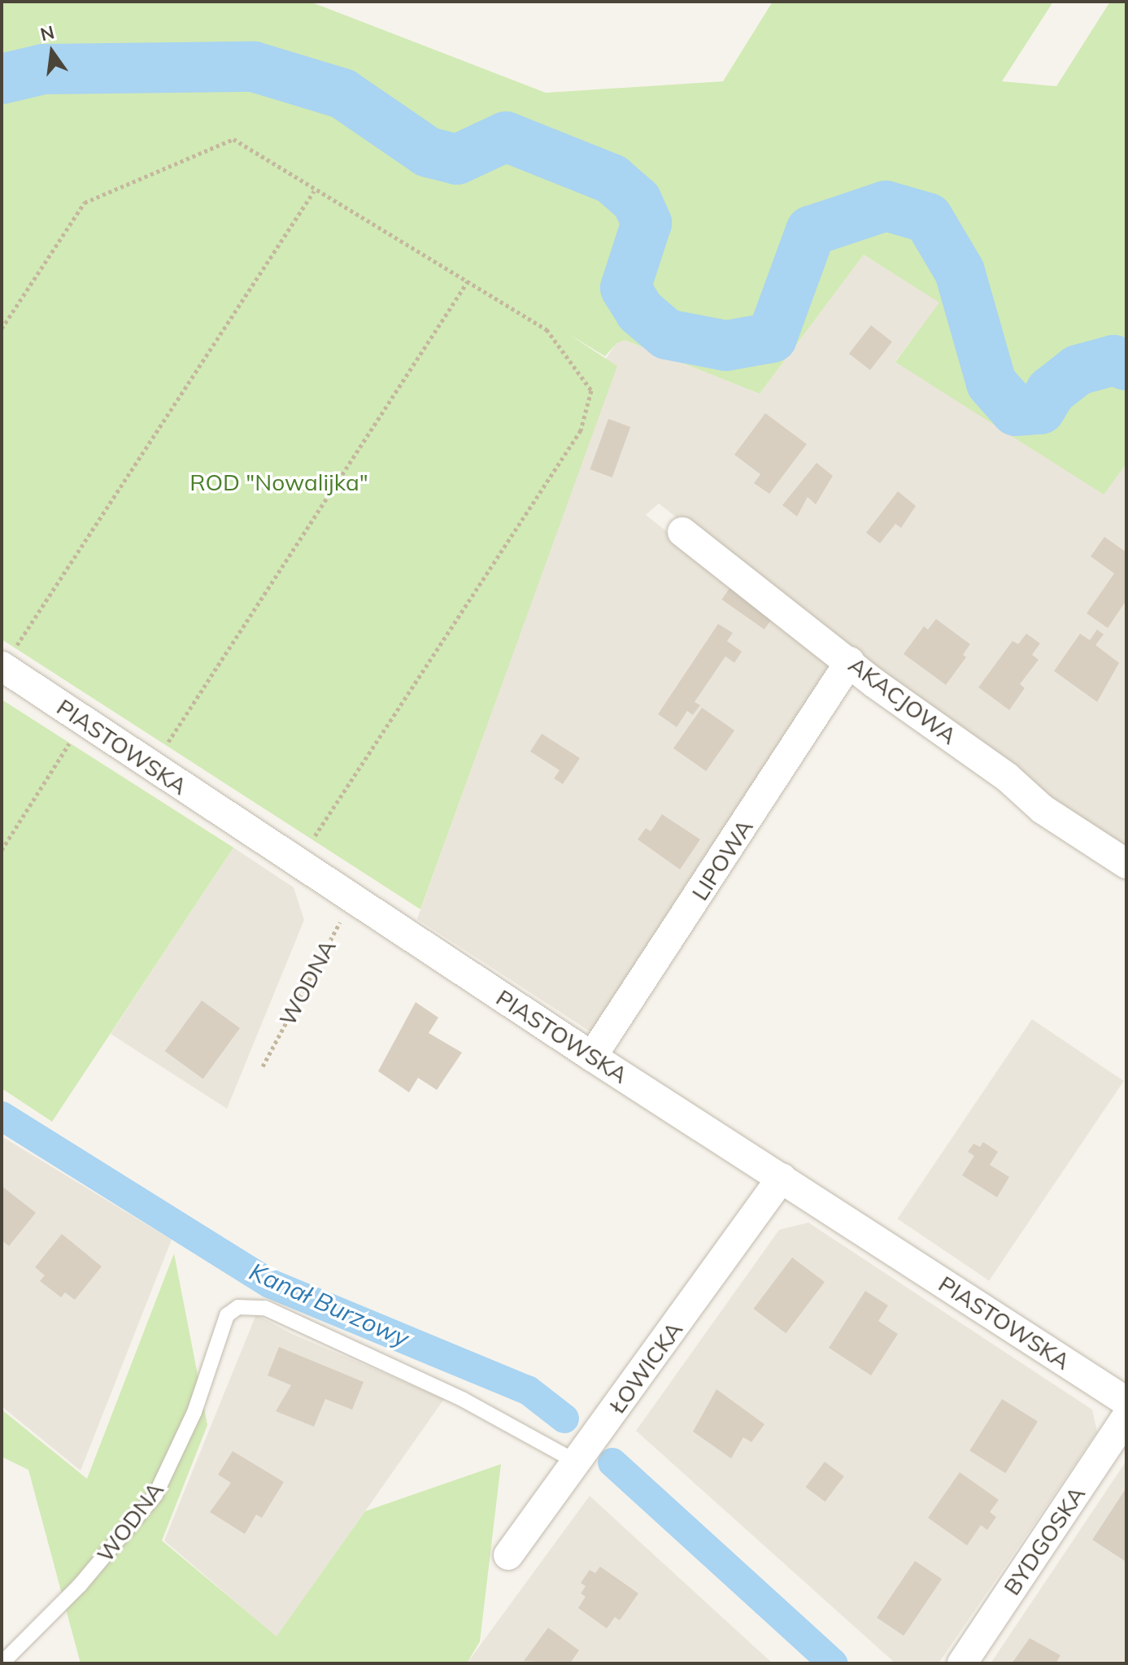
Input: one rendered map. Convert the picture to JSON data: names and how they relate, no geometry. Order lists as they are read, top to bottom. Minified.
{"streets":{"street":["AKACJOWA","PIASTOWSKA","LIPOWA","ŁOWICKA","BYDGOSKA"],"lane":["WODNA"]},"crossings":[["AKACJOWA","LIPOWA"],["PIASTOWSKA","LIPOWA"],["PIASTOWSKA","WODNA"],["PIASTOWSKA","ŁOWICKA"],["WODNA","ŁOWICKA"]],"water":["Kanał Burzowy"],"parks":["ROD \"Nowalijka\""],"north":"top"}
